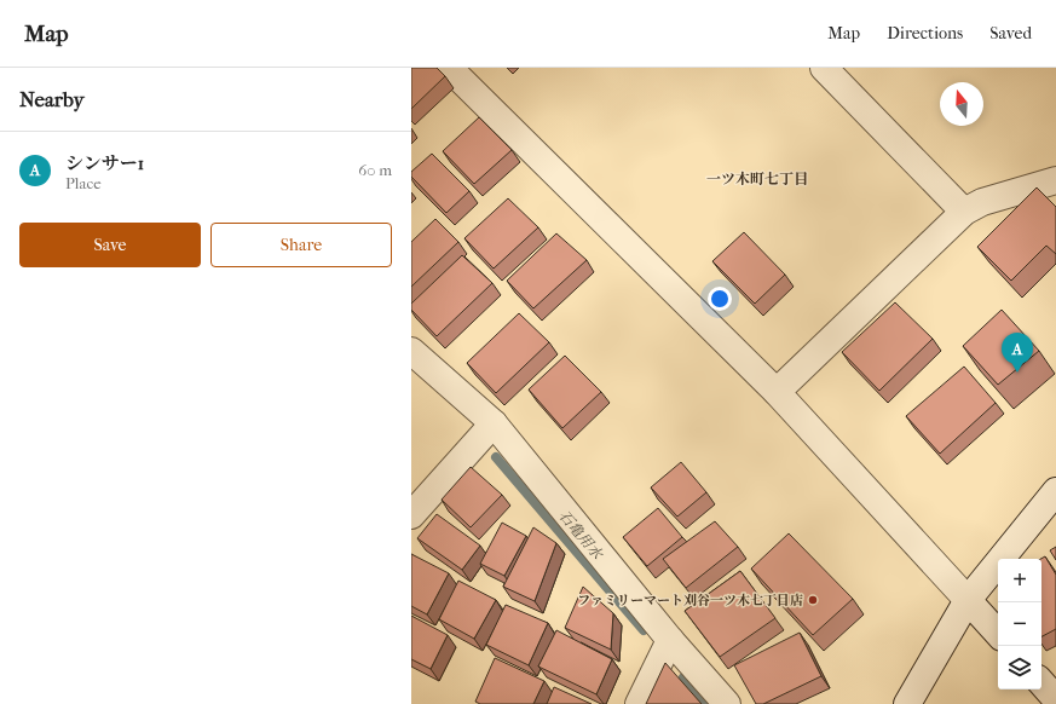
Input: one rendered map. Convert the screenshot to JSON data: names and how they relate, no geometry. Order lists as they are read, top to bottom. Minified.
{"districts":["一ツ木町七丁目"],"water":["石亀用水"],"places":["ファミリーマート刈谷一ツ木七丁目店"],"north":"top","page":{"header":"Map","nav":["Map","Directions","Saved"],"heading":"Nearby","list":[{"mark":"A","name":"シンサー1","note":"Place","value":"60 m"}],"buttons":["Save","Share"],"pins":"A","map_buttons":["+","−"]}}
